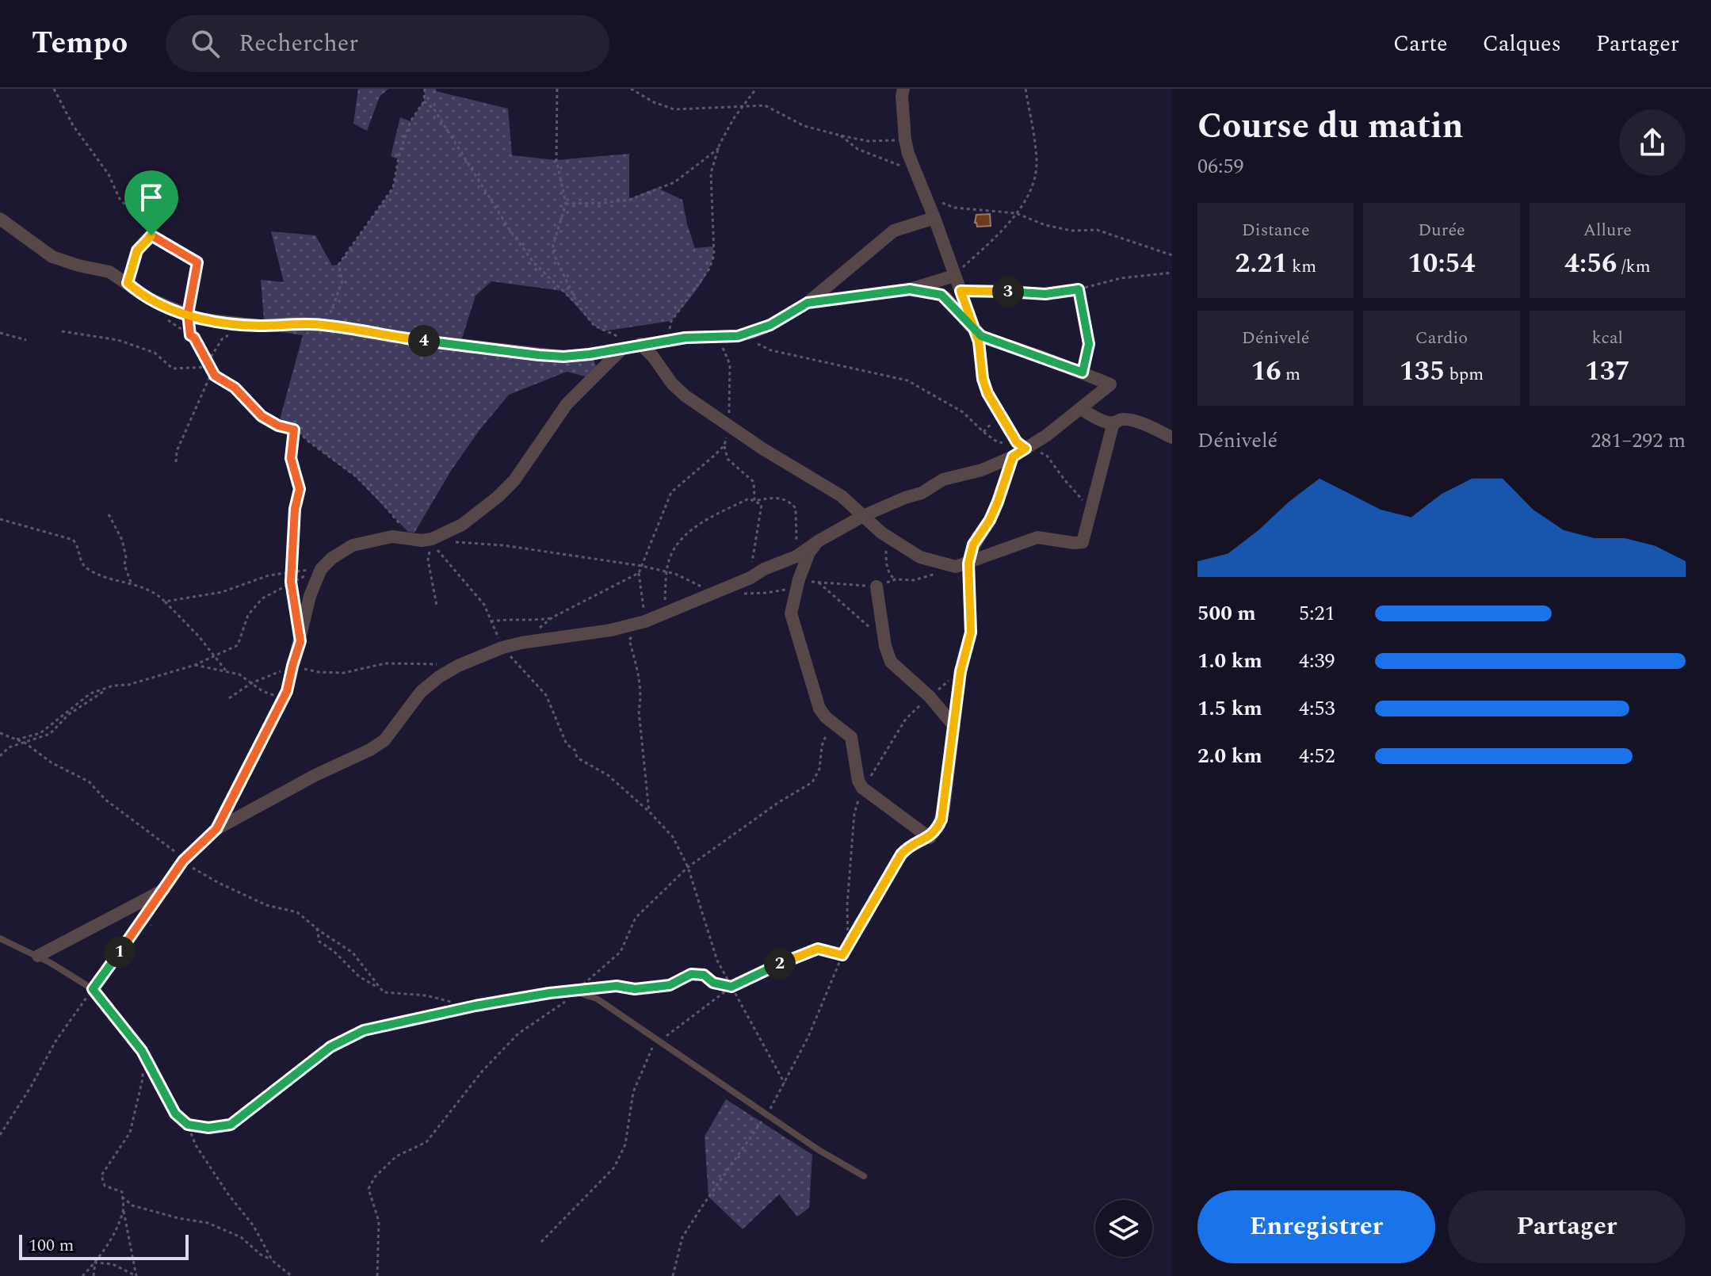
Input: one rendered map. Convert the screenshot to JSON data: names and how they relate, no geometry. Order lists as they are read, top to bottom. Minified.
{"scale_bar":"100 m","page":{"header":"Tempo","search":"Rechercher","nav":["Carte","Calques","Partager"],"heading":["Course du matin","06:59"],"stats":[["Distance","2.21 km"],["Durée","10:54"],["Allure","4:56 /km"],["Dénivelé","16 m"],["Cardio","135 bpm"],["kcal","137"]],"pins":["3","4","1","2"],"chart":["Dénivelé","281–292 m"],"list":[{"name":"500 m","note":"5:21"},{"name":"1.0 km","note":"4:39"},{"name":"1.5 km","note":"4:53"},{"name":"2.0 km","note":"4:52"}],"buttons":["Enregistrer","Partager"],"scale":"100 m"}}
